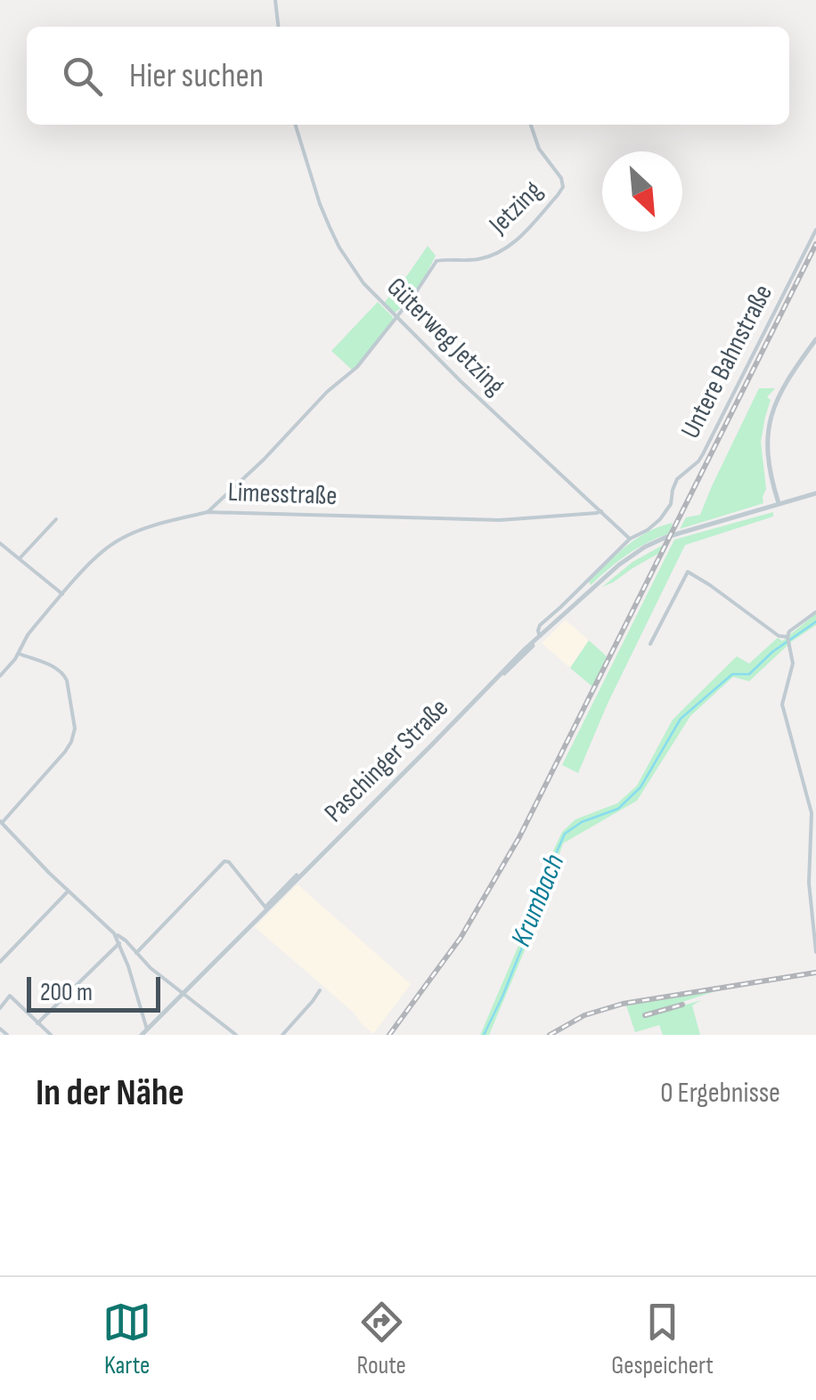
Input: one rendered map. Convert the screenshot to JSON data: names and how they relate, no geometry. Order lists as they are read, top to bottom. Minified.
{"streets":{"street":["Jetzing","Güterweg Jetzing","Untere Bahnstraße","Limesstraße","Paschinger Straße"]},"crossings":[["Jetzing","Güterweg Jetzing"],["Güterweg Jetzing","Untere Bahnstraße"],["Güterweg Jetzing","Limesstraße"],["Untere Bahnstraße","Paschinger Straße"]],"water":["Krumbach"],"scale_bar":"200 m","north":"bottom right","page":{"search":"Hier suchen","scale":"200 m","heading":["In der Nähe","0 Ergebnisse"],"nav":["Karte","Route","Gespeichert"]}}
